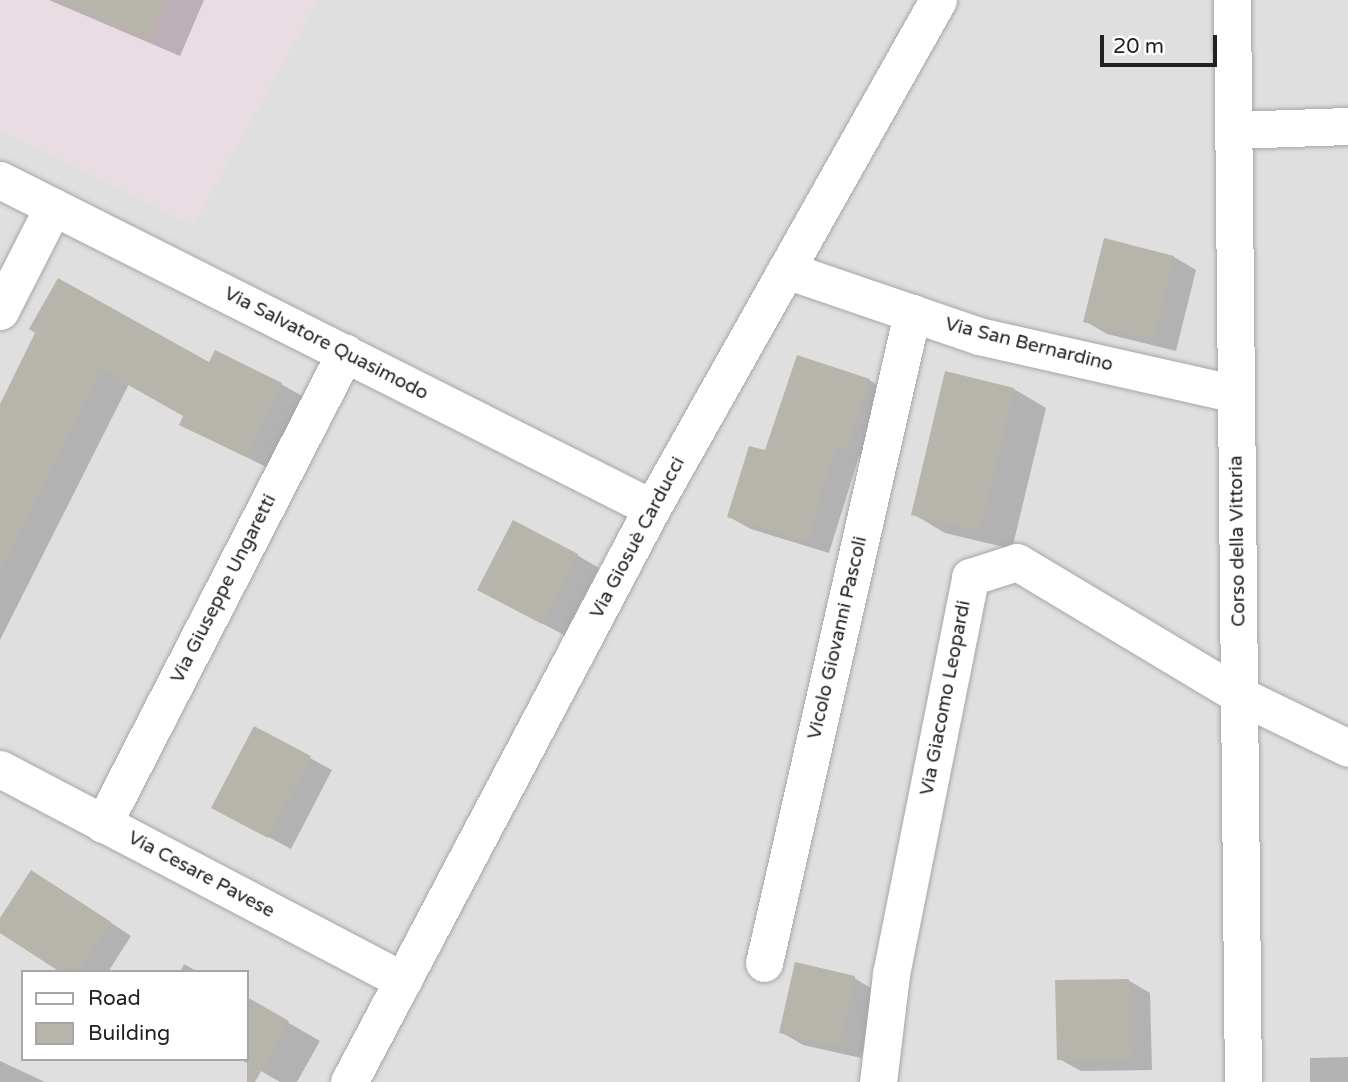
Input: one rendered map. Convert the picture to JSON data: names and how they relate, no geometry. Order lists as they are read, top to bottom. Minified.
{"streets":{"street":["Via Salvatore Quasimodo","Via San Bernardino","Via Giosuè Carducci","Corso della Vittoria","Via Giuseppe Ungaretti","Vicolo Giovanni Pascoli","Via Giacomo Leopardi","Via Cesare Pavese"]},"crossings":[["Via Salvatore Quasimodo","Via Giosuè Carducci"],["Via Salvatore Quasimodo","Via Giuseppe Ungaretti"],["Via San Bernardino","Via Giosuè Carducci"],["Via San Bernardino","Corso della Vittoria"],["Via San Bernardino","Vicolo Giovanni Pascoli"],["Via Giosuè Carducci","Via Cesare Pavese"],["Corso della Vittoria","Via Giacomo Leopardi"],["Via Giuseppe Ungaretti","Via Cesare Pavese"]],"legend":["Road","Building"],"scale_bar":"20 m"}
